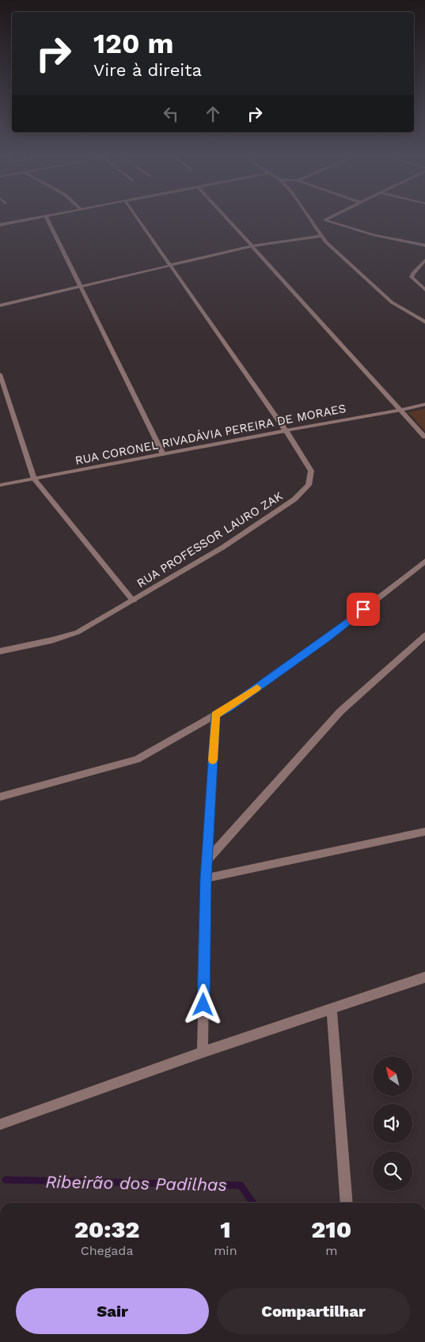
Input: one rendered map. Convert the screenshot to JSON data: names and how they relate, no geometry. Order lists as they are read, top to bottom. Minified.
{"streets":{"street":["RUA CORONEL RIVADÁVIA PEREIRA DE MORAES","RUA PROFESSOR LAURO ZAK"]},"crossings":[["RUA CORONEL RIVADÁVIA PEREIRA DE MORAES","RUA PROFESSOR LAURO ZAK"]],"water":["Ribeirão dos Padilhas"],"north":"top left","page":{"turn":["120 m","Vire à direita"],"eta":["20:32","Chegada","1","min","210","m"],"buttons":["Sair","Compartilhar"]}}
